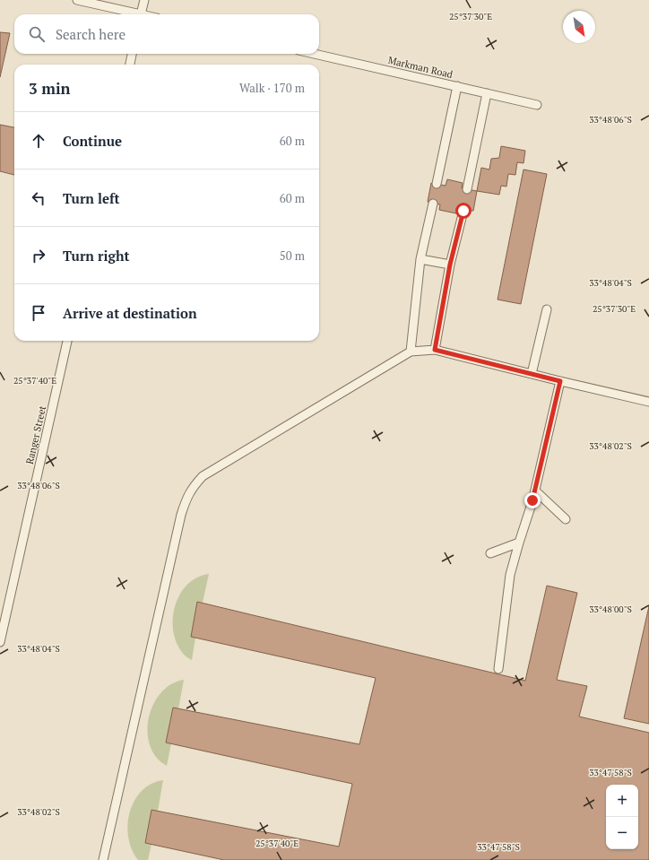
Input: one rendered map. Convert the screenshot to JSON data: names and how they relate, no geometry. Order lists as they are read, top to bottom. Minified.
{"streets":{"lane":["Markman Road","Ranger Street"]},"north":"bottom right","page":{"search":"Search here","heading":["3 min","Walk · 170 m"],"list":[["Continue","60 m"],["Turn left","60 m"],["Turn right","50 m"],"Arrive at destination"],"map_buttons":["+","−"]},"coordinates":["25°37'30\"E","33°48'06\"S","33°48'04\"S","25°37'40\"E","33°48'02\"S","33°48'00\"S","33°47'58\"S"]}
